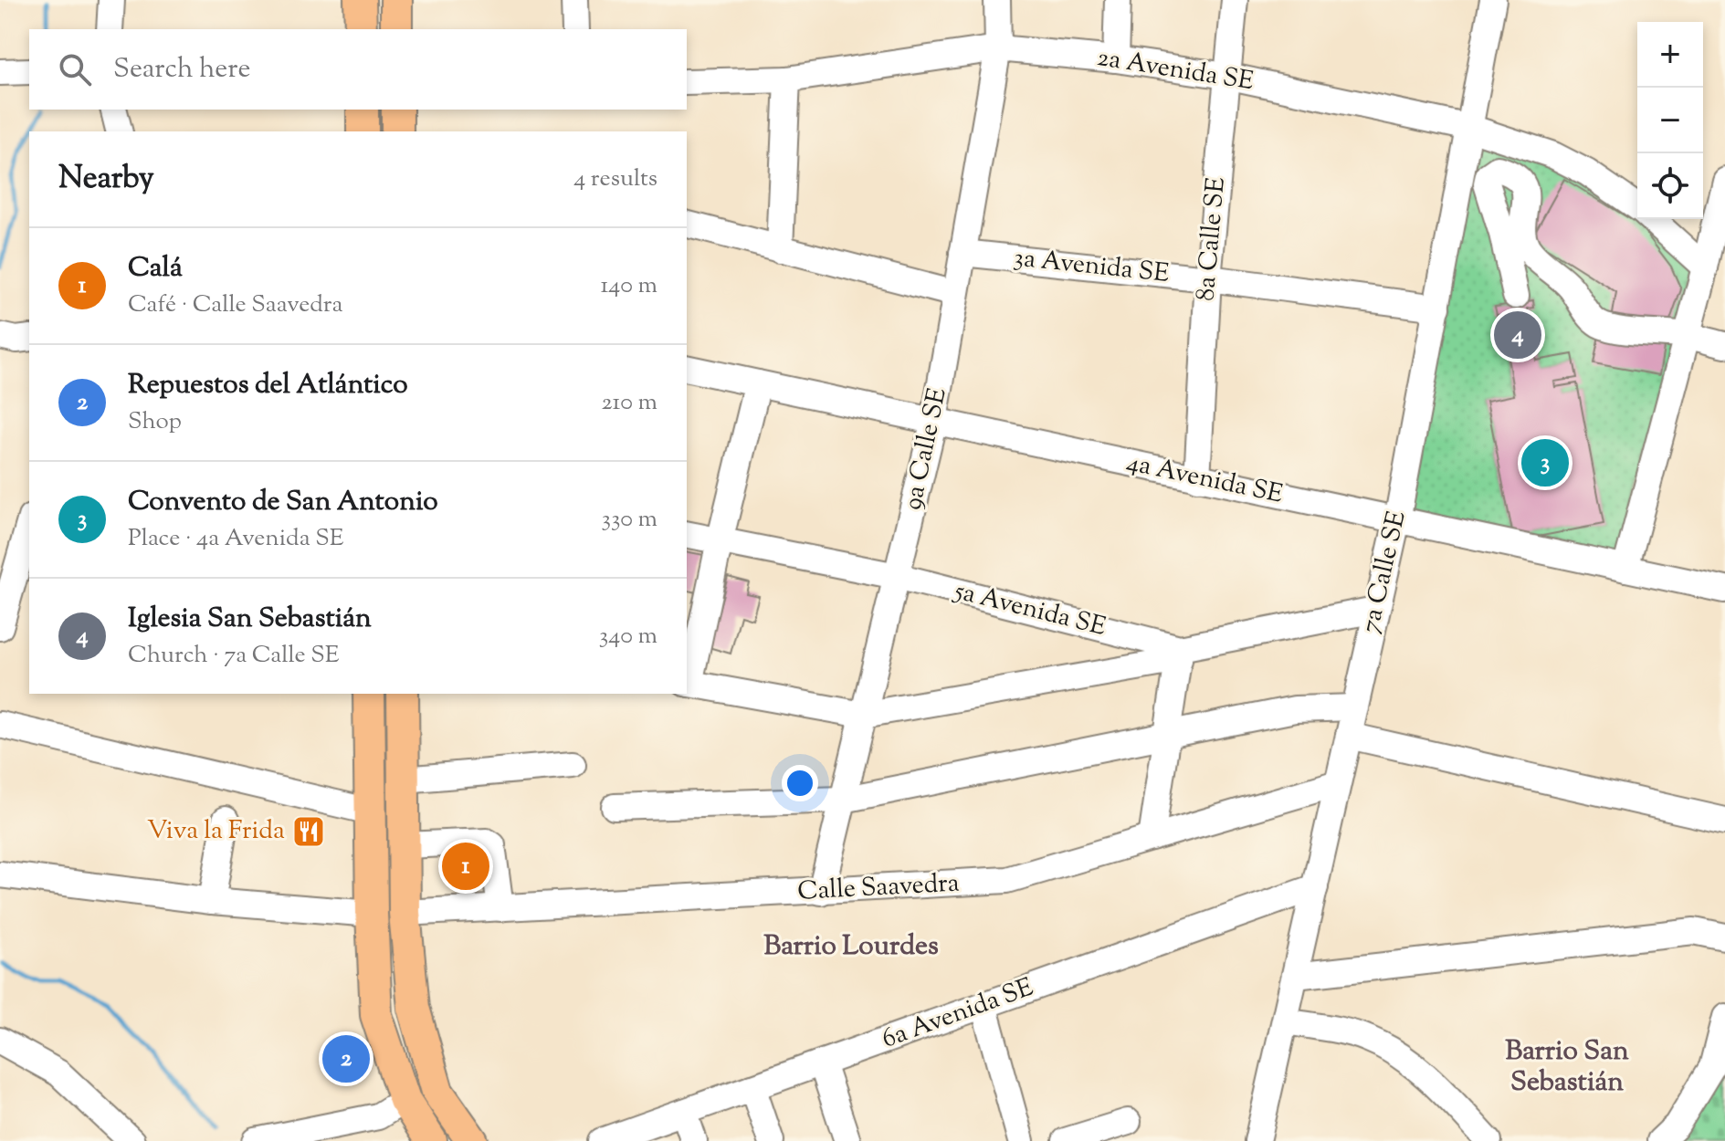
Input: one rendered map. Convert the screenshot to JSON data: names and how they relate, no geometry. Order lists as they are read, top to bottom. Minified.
{"streets":{"street":["2a Avenida SE","8a Calle SE","3a Avenida SE","9a Calle SE","4a Avenida SE","7a Calle SE","5a Avenida SE","Calle Saavedra","6a Avenida SE"]},"crossings":[["2a Avenida SE","8a Calle SE"],["2a Avenida SE","9a Calle SE"],["2a Avenida SE","7a Calle SE"],["8a Calle SE","3a Avenida SE"],["8a Calle SE","4a Avenida SE"],["3a Avenida SE","9a Calle SE"],["3a Avenida SE","7a Calle SE"],["9a Calle SE","4a Avenida SE"],["9a Calle SE","5a Avenida SE"],["9a Calle SE","Calle Saavedra"],["4a Avenida SE","7a Calle SE"],["7a Calle SE","5a Avenida SE"],["7a Calle SE","Calle Saavedra"],["7a Calle SE","6a Avenida SE"]],"districts":["Barrio Lourdes","Barrio San Sebastián"],"places":{"restaurant":["Viva la Frida"]},"page":{"map_buttons":["+","−"],"search":"Search here","heading":["Nearby","4 results"],"list":[{"mark":"1","name":"Calá","note":"Café · Calle Saavedra","value":"140 m"},{"mark":"2","name":"Repuestos del Atlántico","note":"Shop","value":"210 m"},{"mark":"3","name":"Convento de San Antonio","note":"Place · 4a Avenida SE","value":"330 m"},{"mark":"4","name":"Iglesia San Sebastián","note":"Church · 7a Calle SE","value":"340 m"}],"pins":["4","3","1","2"]}}
